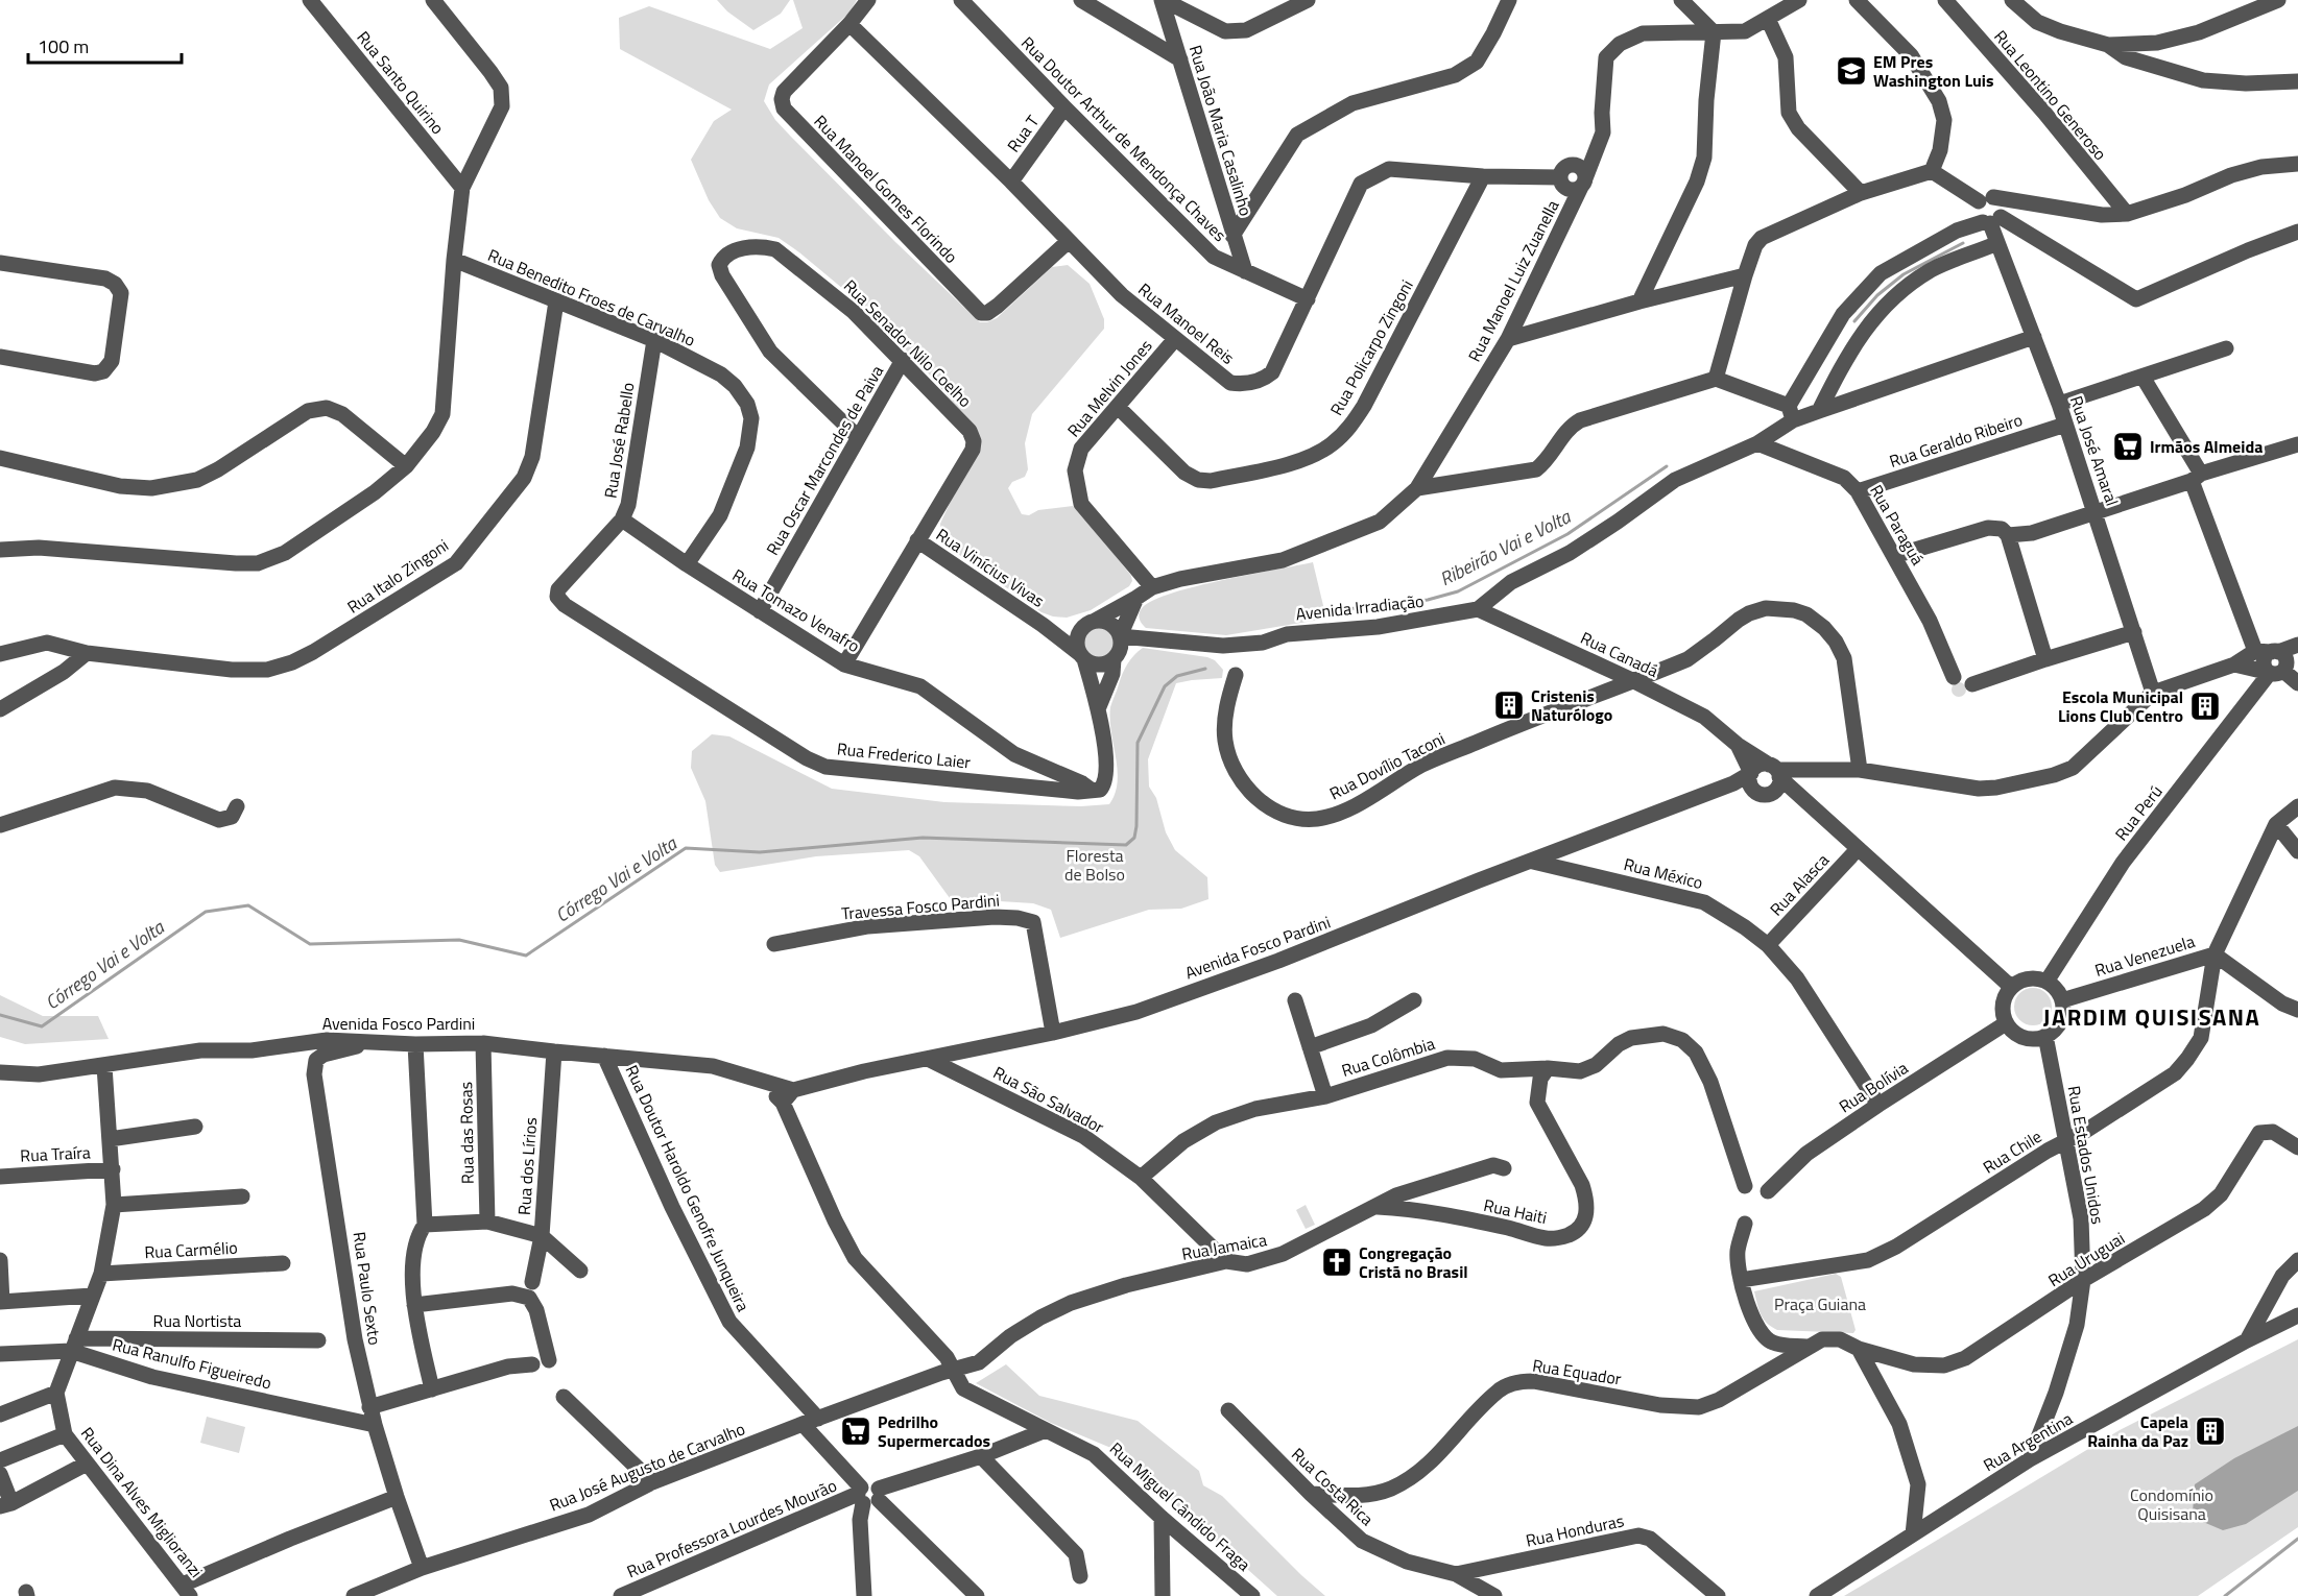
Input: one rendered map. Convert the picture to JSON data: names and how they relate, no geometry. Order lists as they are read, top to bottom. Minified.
{"streets":{"street":["Rua Santo Quirino","Rua Leontino Generoso","Rua João Maria Casalinho","Rua T","Rua Doutor Arthur de Mendonça Chaves","Rua Manoel Gomes Florindo","Rua Manoel Luiz Zuanella","Rua Benedito Froes de Carvalho","Rua Manoel Reis","Rua Senador Nilo Coelho","Rua Policarpo Zingoni","Rua Melvin Jones","Rua José Rabello","Rua Geraldo Ribeiro","Rua José Amaral","Rua Oscar Marcondes de Paiva","Rua Paraguá","Rua Vinícius Vivas","Rua Italo Zingoni","Avenida Irradiação","Rua Tomazo Venafro","Rua Canadá","Rua Frederico Laier","Rua Dovílio Taconi","Rua Perú","Rua México","Rua Alasca","Travessa Fosco Pardini","Avenida Fosco Pardini","Rua Venezuela","Rua Colômbia","Rua Bolívia","Rua São Salvador","Rua das Rosas","Rua Chile","Rua Traíra","Rua Estados Unidos","Rua dos Lírios","Rua Doutor Haroldo Genofre Junqueira","Rua Haiti","Rua Jamaica","Rua Carmélio","Rua Uruguai","Rua Paulo Sexto","Rua Nortista","Rua Ranulfo Figueiredo","Rua Equador","Rua Argentina","Rua José Augusto de Carvalho","Rua Costa Rica","Rua Dina Alves Miglioranzi","Rua Miguel Cândido Fraga","Rua Professora Lourdes Mourão","Rua Honduras"]},"crossings":[["Rua João Maria Casalinho","Rua Doutor Arthur de Mendonça Chaves"],["Rua T","Rua Doutor Arthur de Mendonça Chaves"],["Rua T","Rua Manoel Reis"],["Rua Doutor Arthur de Mendonça Chaves","Rua Manoel Reis"],["Rua Manoel Gomes Florindo","Rua Manoel Reis"],["Rua Manoel Luiz Zuanella","Rua Melvin Jones"],["Rua Manoel Luiz Zuanella","Rua Vinícius Vivas"],["Rua Manoel Luiz Zuanella","Avenida Irradiação"],["Rua Benedito Froes de Carvalho","Rua José Rabello"],["Rua Benedito Froes de Carvalho","Rua Italo Zingoni"],["Rua Benedito Froes de Carvalho","Rua Tomazo Venafro"],["Rua Manoel Reis","Rua Policarpo Zingoni"],["Rua Manoel Reis","Rua Melvin Jones"],["Rua Senador Nilo Coelho","Rua Oscar Marcondes de Paiva"],["Rua Senador Nilo Coelho","Rua Vinícius Vivas"],["Rua Senador Nilo Coelho","Rua Tomazo Venafro"],["Rua Policarpo Zingoni","Rua Melvin Jones"],["Rua José Rabello","Rua Tomazo Venafro"],["Rua José Rabello","Rua Frederico Laier"],["Rua Geraldo Ribeiro","Rua José Amaral"],["Rua Geraldo Ribeiro","Rua Paraguá"],["Rua José Amaral","Avenida Irradiação"],["Rua Oscar Marcondes de Paiva","Rua Tomazo Venafro"],["Rua Paraguá","Avenida Irradiação"],["Rua Vinícius Vivas","Avenida Irradiação"],["Avenida Irradiação","Rua Canadá"],["Rua Tomazo Venafro","Rua Frederico Laier"],["Rua Canadá","Rua Dovílio Taconi"],["Rua Canadá","Avenida Fosco Pardini"],["Rua Perú","Rua Venezuela"],["Rua Perú","Rua Bolívia"],["Rua Perú","Rua Estados Unidos"],["Rua México","Rua Alasca"],["Rua México","Avenida Fosco Pardini"],["Rua México","Rua Bolívia"],["Travessa Fosco Pardini","Avenida Fosco Pardini"],["Avenida Fosco Pardini","Rua São Salvador"],["Avenida Fosco Pardini","Rua das Rosas"],["Avenida Fosco Pardini","Rua dos Lírios"],["Avenida Fosco Pardini","Rua Doutor Haroldo Genofre Junqueira"],["Avenida Fosco Pardini","Rua Paulo Sexto"],["Avenida Fosco Pardini","Rua Miguel Cândido Fraga"],["Rua Venezuela","Rua Bolívia"],["Rua Venezuela","Rua Chile"],["Rua Venezuela","Rua Estados Unidos"],["Rua Colômbia","Rua São Salvador"],["Rua Colômbia","Rua Haiti"],["Rua Bolívia","Rua Estados Unidos"],["Rua São Salvador","Rua Jamaica"],["Rua Chile","Rua Estados Unidos"],["Rua Estados Unidos","Rua Uruguai"],["Rua Estados Unidos","Rua Argentina"],["Rua Doutor Haroldo Genofre Junqueira","Rua José Augusto de Carvalho"],["Rua Doutor Haroldo Genofre Junqueira","Rua Professora Lourdes Mourão"],["Rua Haiti","Rua Jamaica"],["Rua Jamaica","Rua José Augusto de Carvalho"],["Rua Jamaica","Rua Miguel Cândido Fraga"],["Rua Uruguai","Rua Equador"],["Rua Paulo Sexto","Rua Ranulfo Figueiredo"],["Rua Paulo Sexto","Rua José Augusto de Carvalho"],["Rua Nortista","Rua Ranulfo Figueiredo"],["Rua Equador","Rua Costa Rica"],["Rua José Augusto de Carvalho","Rua Miguel Cândido Fraga"],["Rua Costa Rica","Rua Honduras"]],"districts":["JARDIM QUISISANA"],"water":["Ribeirão Vai e Volta","Córrego Vai e Volta"],"parks":["Floresta de Bolso","Praça Guiana","Condomínio Quisisana"],"places":{"school or university":["EM Pres Washington Luis"],"supermarket":["Irmãos Almeida","Pedrilho Supermercados"],"building":["Cristenis Naturólogo","Escola Municipal Lions Club Centro","Capela Rainha da Paz"],"church":["Congregação Cristã no Brasil"]},"scale_bar":"100 m"}
